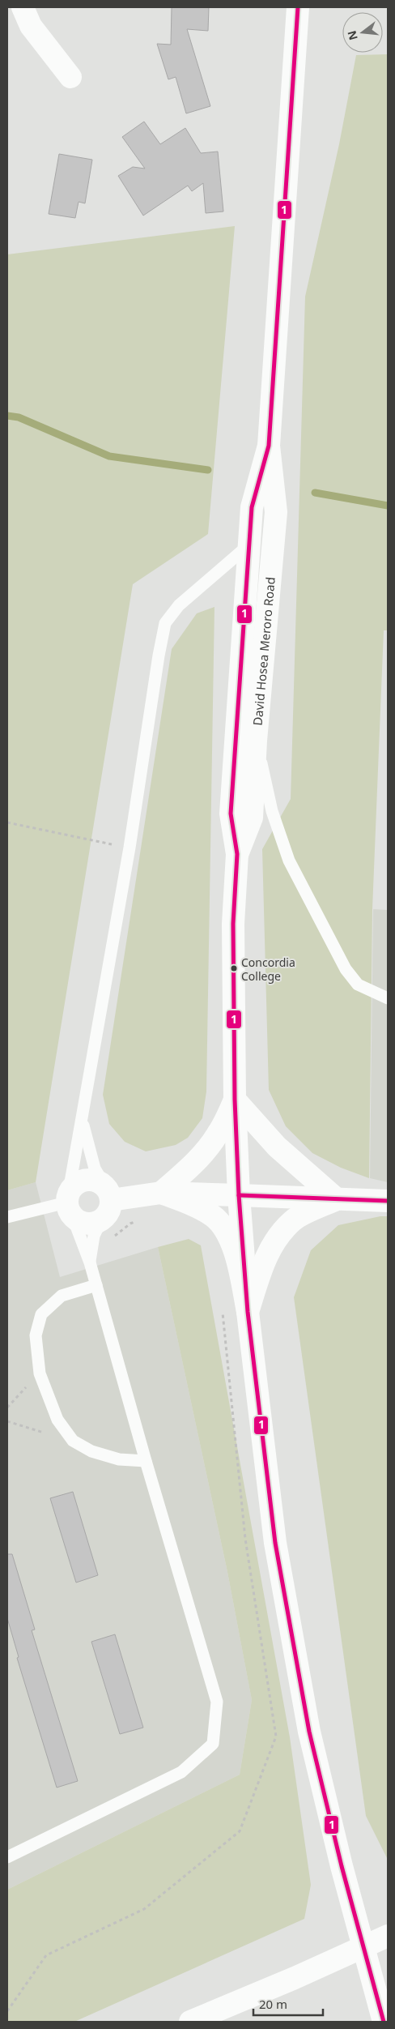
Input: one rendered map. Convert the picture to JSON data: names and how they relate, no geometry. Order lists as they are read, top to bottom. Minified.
{"streets":{"main road":["David Hosea Meroro Road"]},"places":["Concordia College"],"lines":["transit line 1"],"scale_bar":"20 m","north":"left"}
